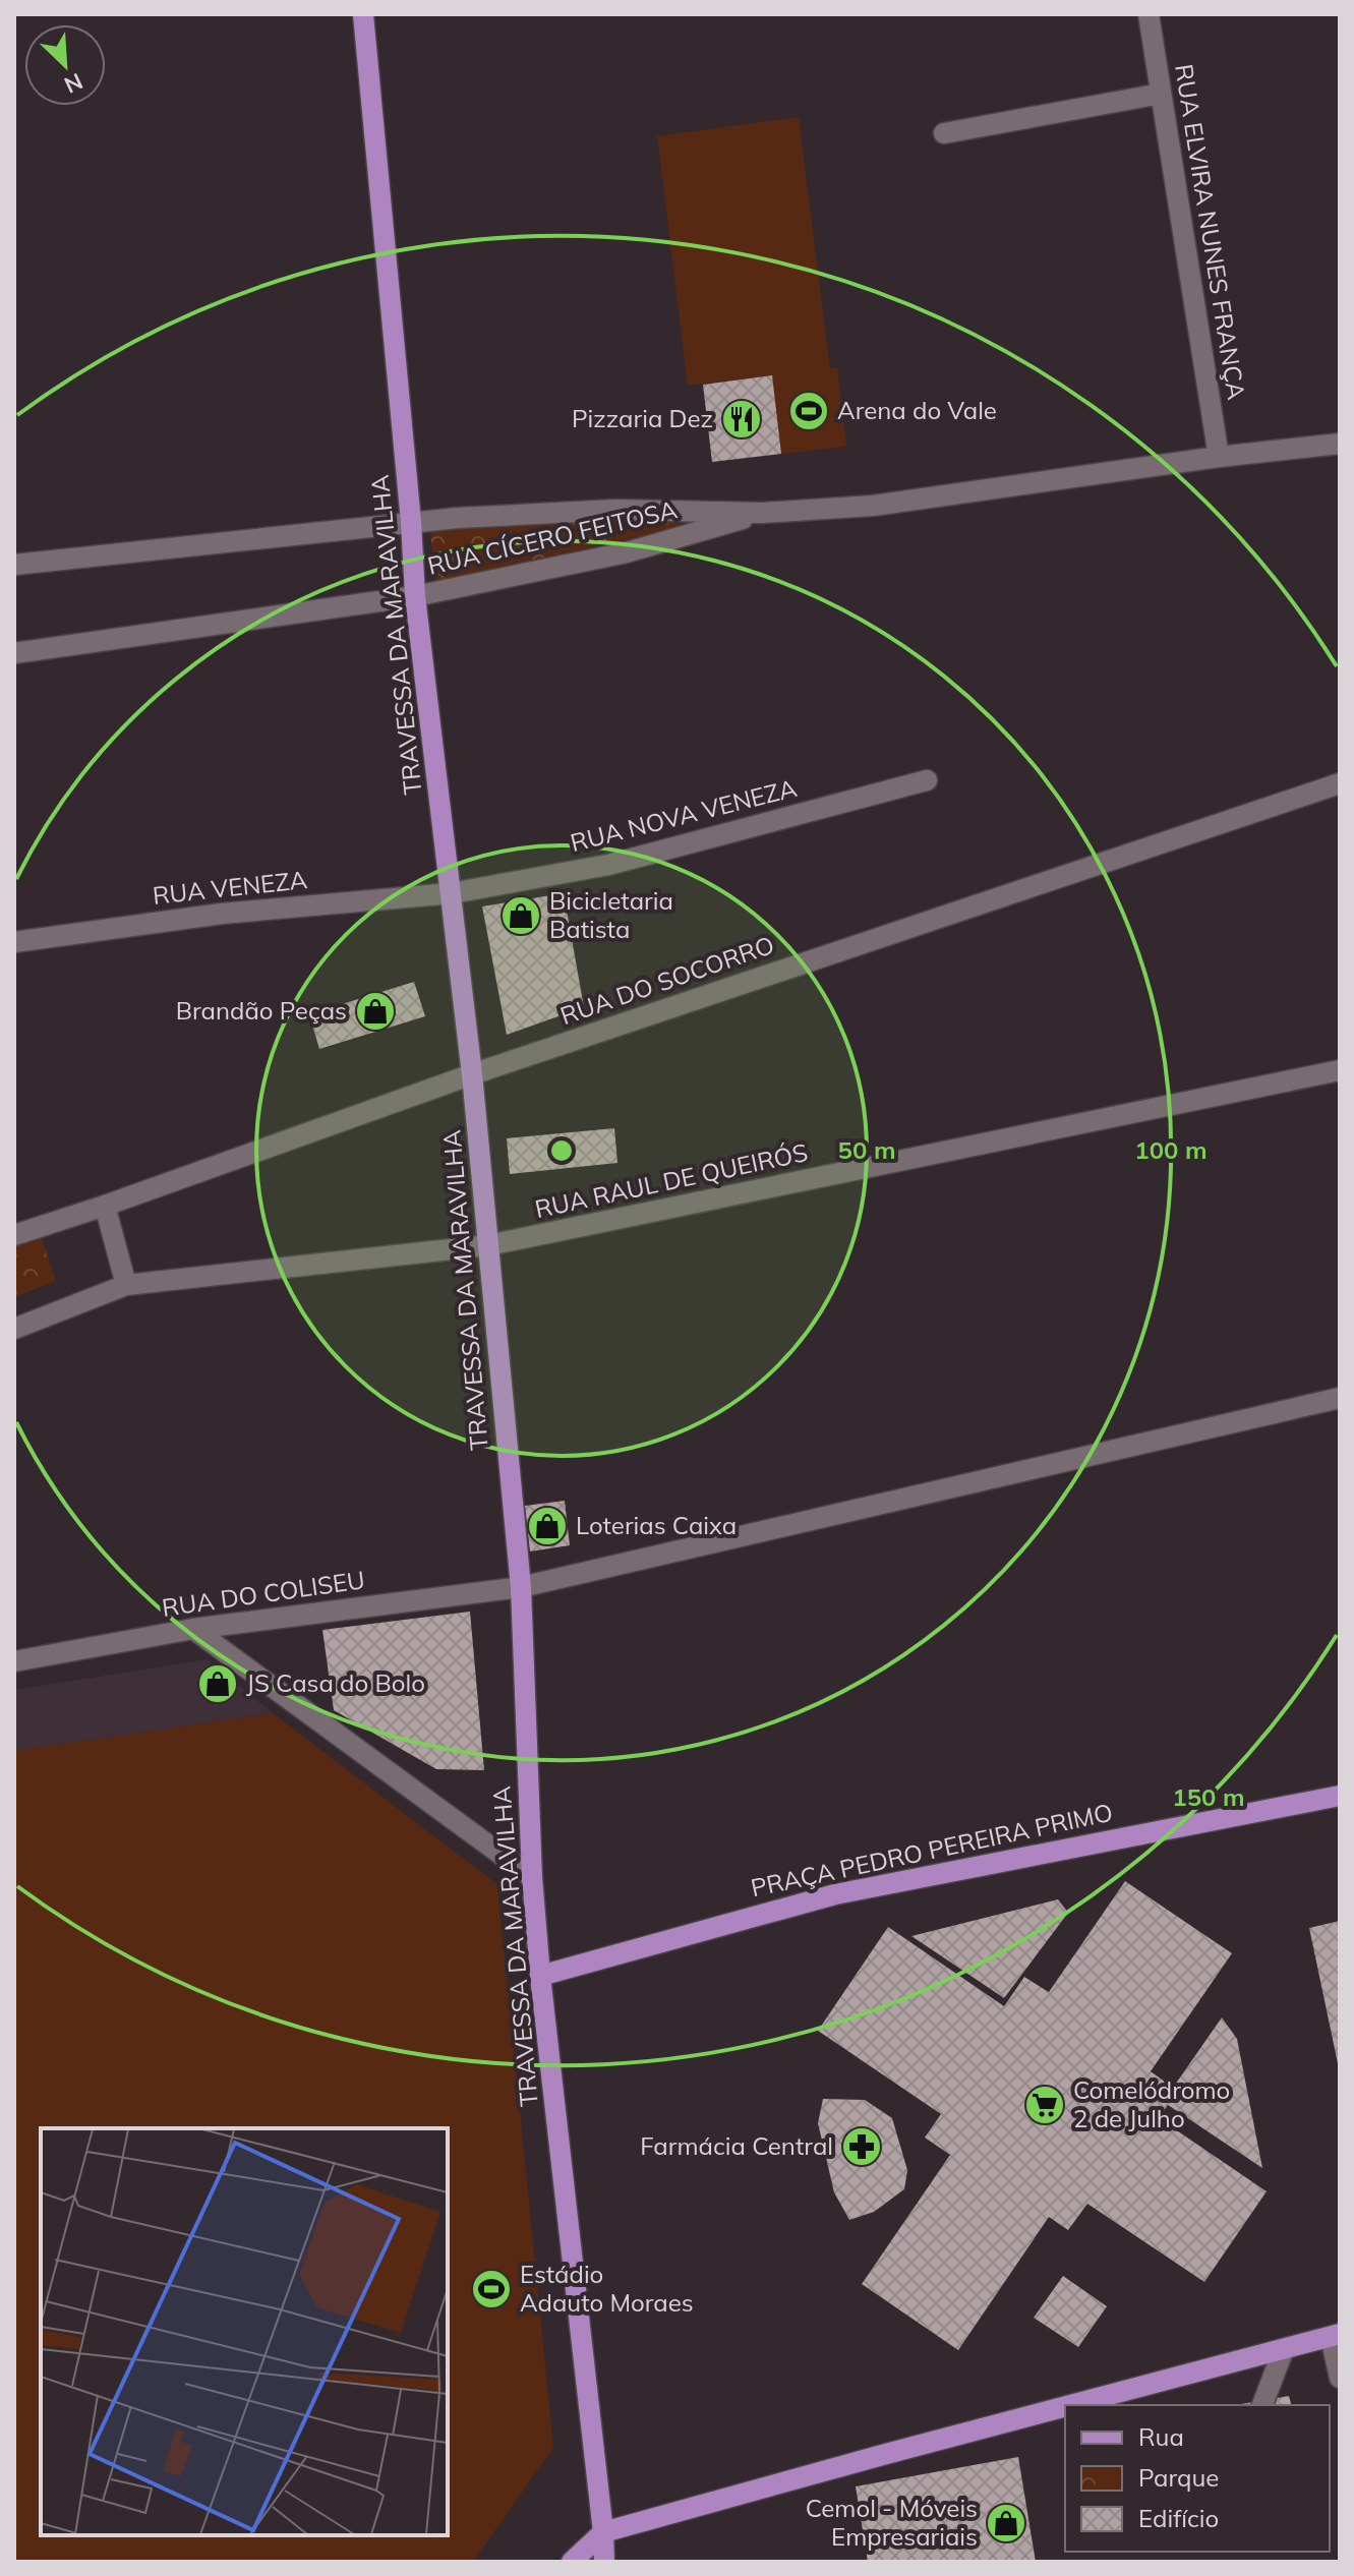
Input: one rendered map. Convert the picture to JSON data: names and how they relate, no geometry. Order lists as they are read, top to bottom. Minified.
{"streets":{"main road":["TRAVESSA DA MARAVILHA","PRAÇA PEDRO PEREIRA PRIMO"],"street":["RUA ELVIRA NUNES FRANÇA","RUA CÍCERO FEITOSA","RUA NOVA VENEZA","RUA VENEZA","RUA DO SOCORRO","RUA RAUL DE QUEIRÓS","RUA DO COLISEU"]},"crossings":[["RUA ELVIRA NUNES FRANÇA","RUA CÍCERO FEITOSA"],["RUA CÍCERO FEITOSA","TRAVESSA DA MARAVILHA"],["TRAVESSA DA MARAVILHA","RUA NOVA VENEZA"],["TRAVESSA DA MARAVILHA","RUA VENEZA"],["TRAVESSA DA MARAVILHA","RUA DO SOCORRO"],["TRAVESSA DA MARAVILHA","RUA RAUL DE QUEIRÓS"],["TRAVESSA DA MARAVILHA","RUA DO COLISEU"],["TRAVESSA DA MARAVILHA","PRAÇA PEDRO PEREIRA PRIMO"],["RUA NOVA VENEZA","RUA VENEZA"]],"places":{"sports":["Arena do Vale","Estádio Adauto Moraes"],"restaurant":["Pizzaria Dez"],"shop":["Bicicletaria Batista","Brandão Peças","Loterias Caixa","JS Casa do Bolo","Cemol - Móveis Empresariais"],"supermarket":["Comelódromo 2 de Julho"],"pharmacy":["Farmácia Central"]},"legend":["Rua","Parque","Edifício"],"north":"bottom right","rings":["50 m","100 m","150 m"]}
